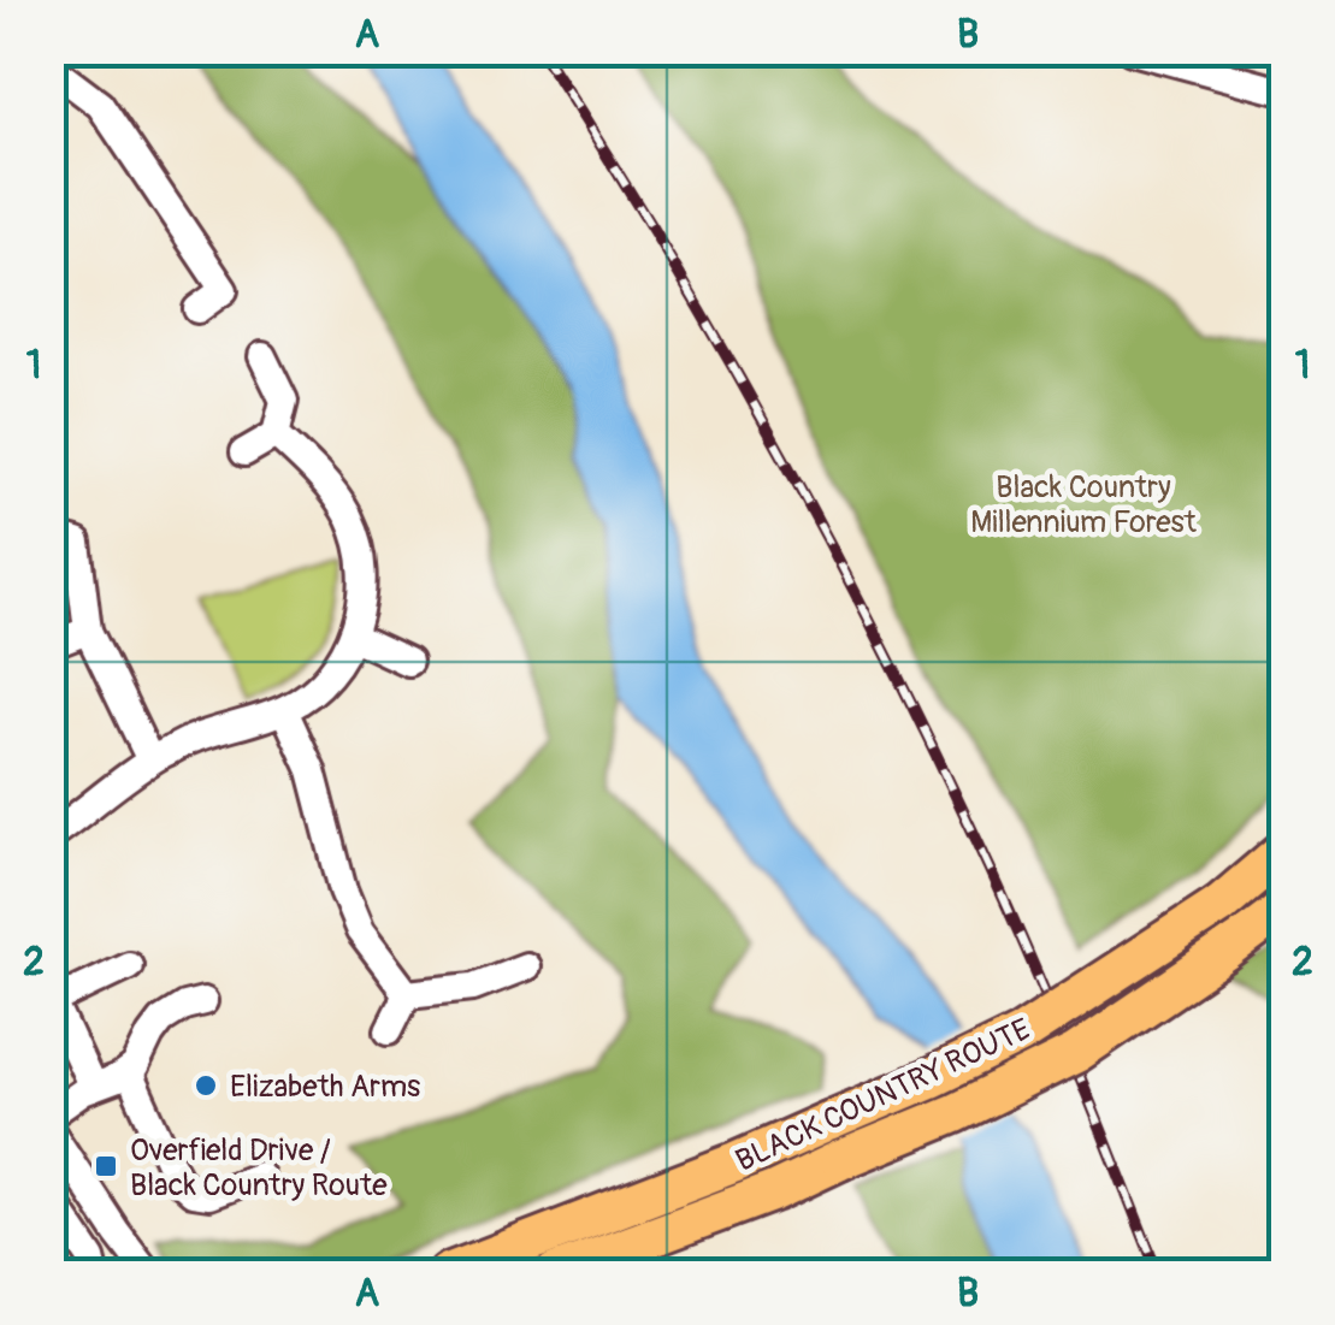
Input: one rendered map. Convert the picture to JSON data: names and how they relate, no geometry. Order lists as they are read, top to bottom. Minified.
{"streets":{"highway":["BLACK COUNTRY ROUTE"]},"parks":["Black Country Millennium Forest"],"places":{"other":["Elizabeth Arms"],"transit":["Overfield Drive / Black Country Route"]},"grid":{"columns":["A","B"],"rows":["1","2"]}}
